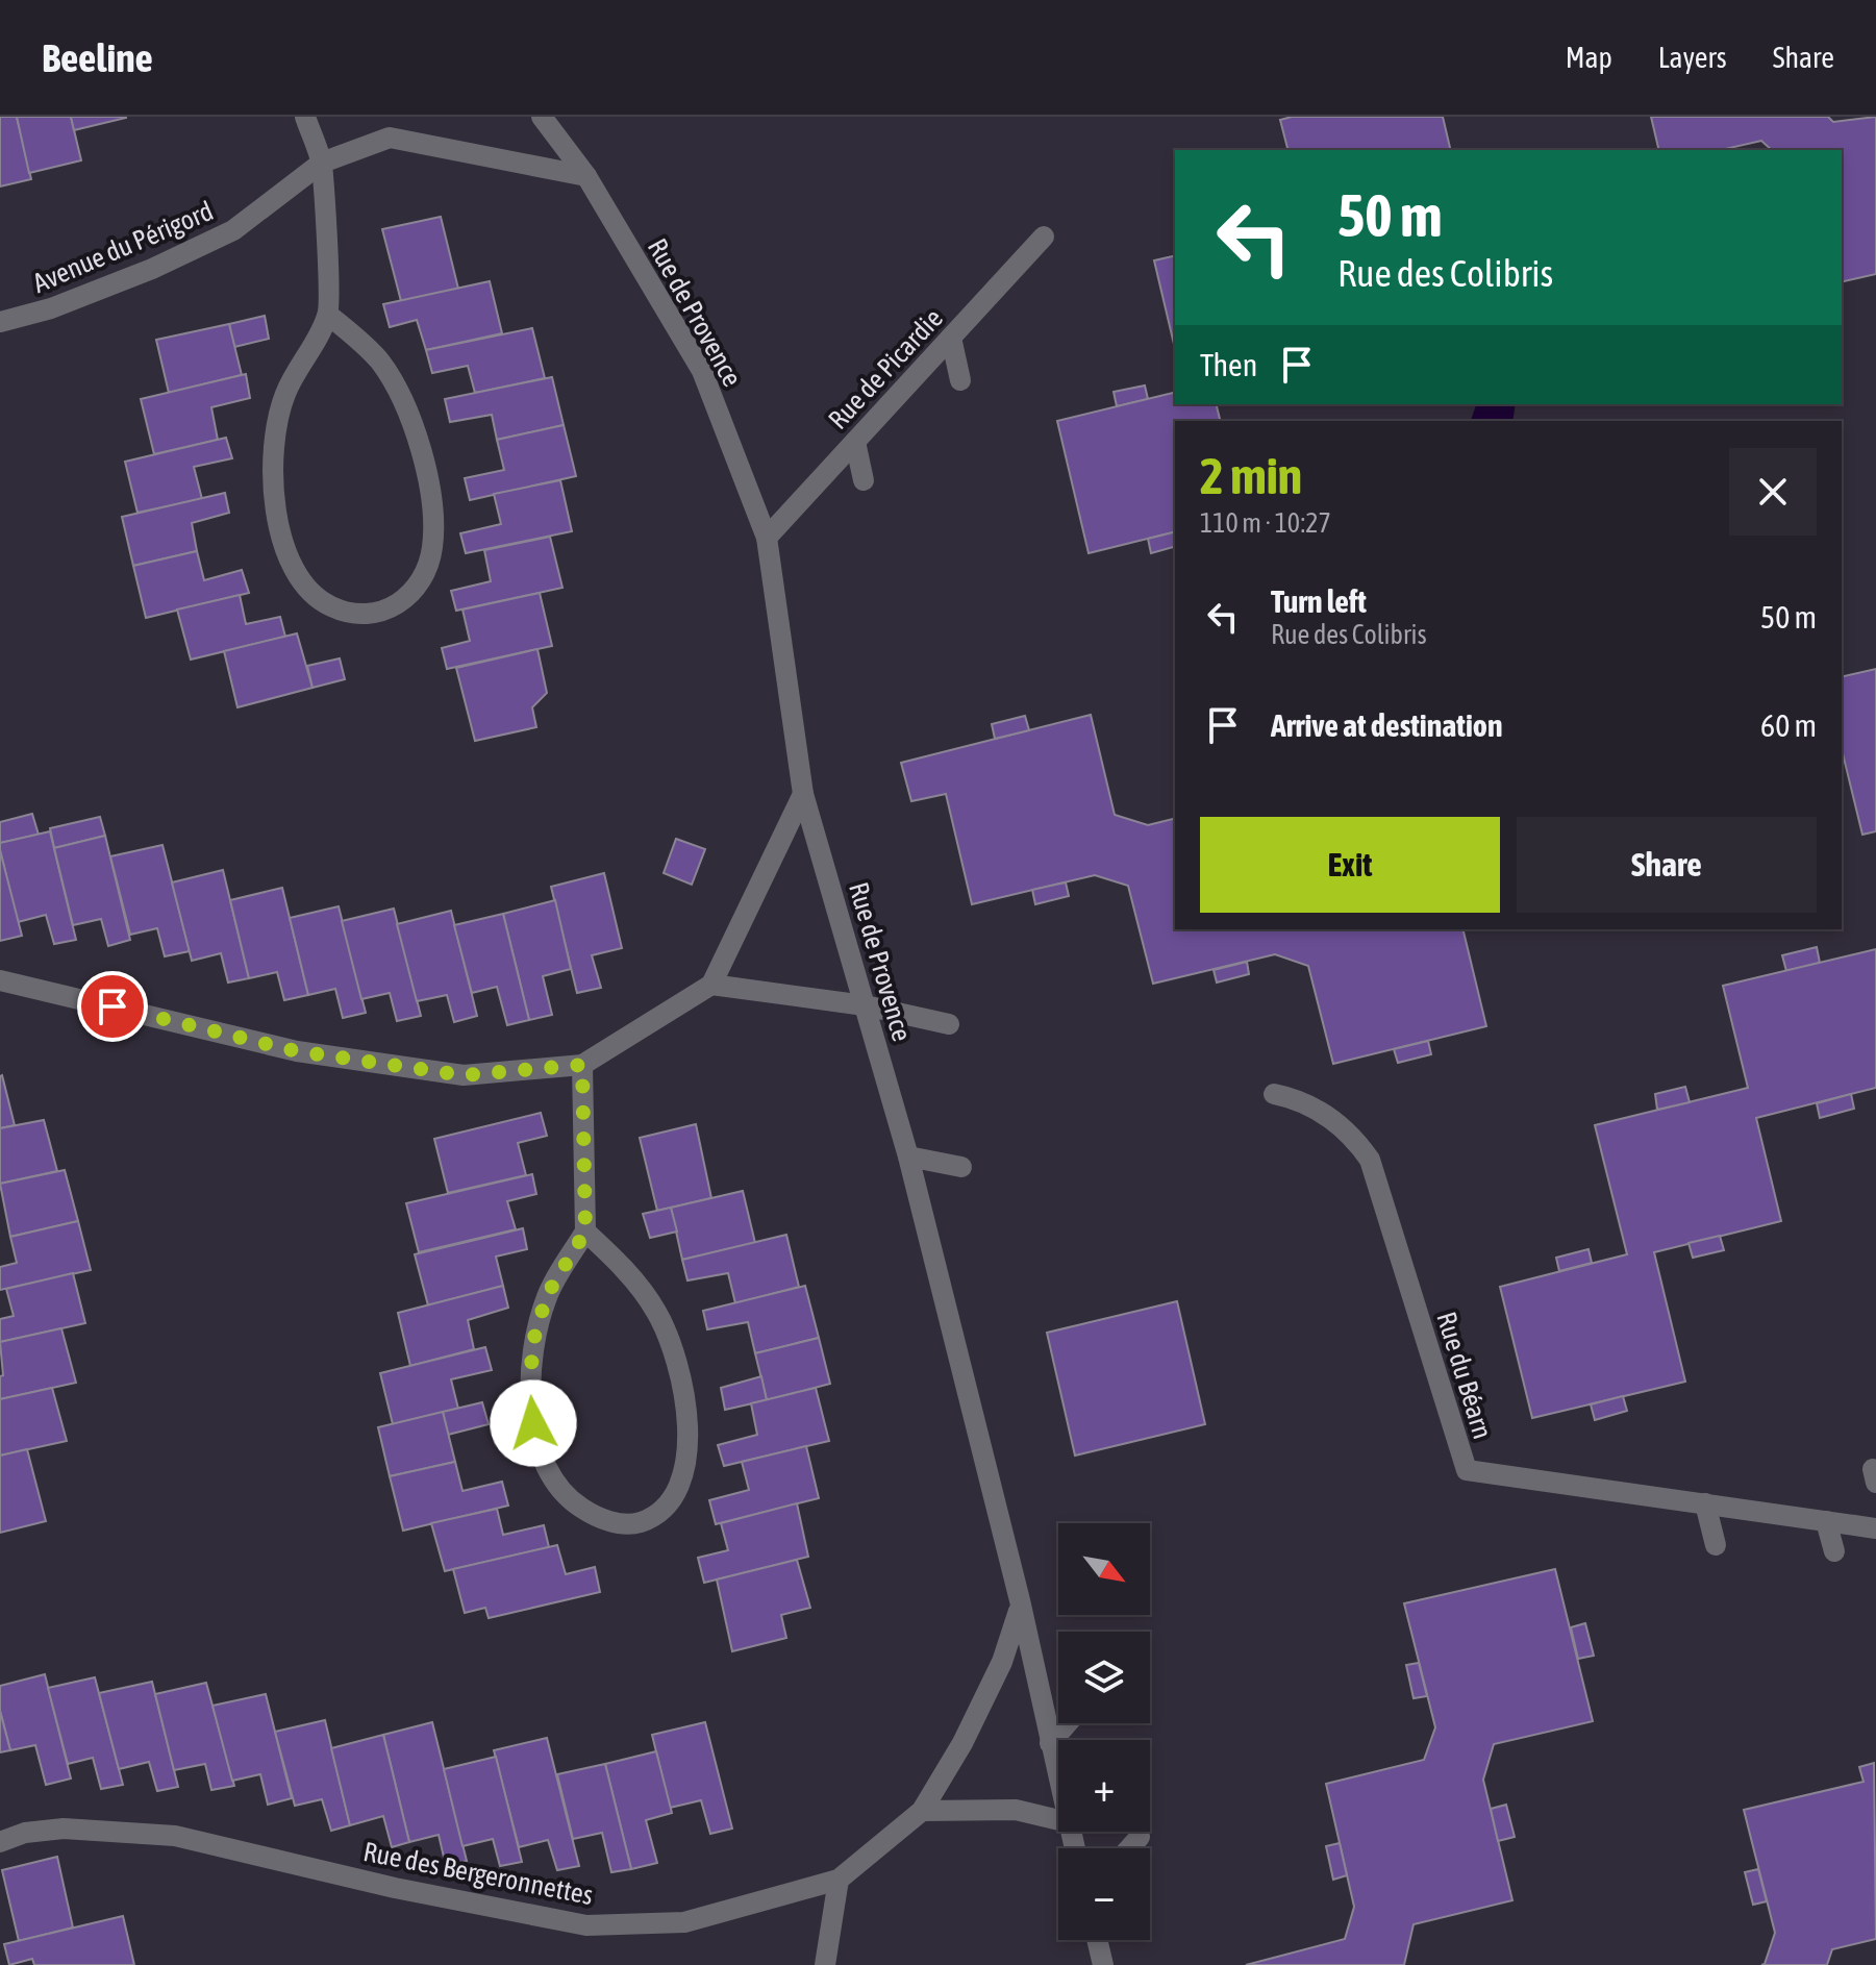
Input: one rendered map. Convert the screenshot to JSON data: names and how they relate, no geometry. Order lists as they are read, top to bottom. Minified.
{"streets":{"street":["Avenue du Périgord","Rue de Provence","Rue de Picardie","Rue du Béarn","Rue des Bergeronnettes"]},"crossings":[["Avenue du Périgord","Rue de Provence"],["Rue de Provence","Rue de Picardie"],["Rue de Provence","Rue des Bergeronnettes"]],"north":"bottom right","page":{"header":"Beeline","nav":["Map","Layers","Share"],"turn":["50 m","Rue des Colibris"],"then":"Then","heading":["2 min","110 m · 10:27"],"list":[{"name":"Turn left","note":"Rue des Colibris","value":"50 m"},{"name":"Arrive at destination","value":"60 m"}],"buttons":["Exit","Share"],"map_buttons":["+","−"]}}
